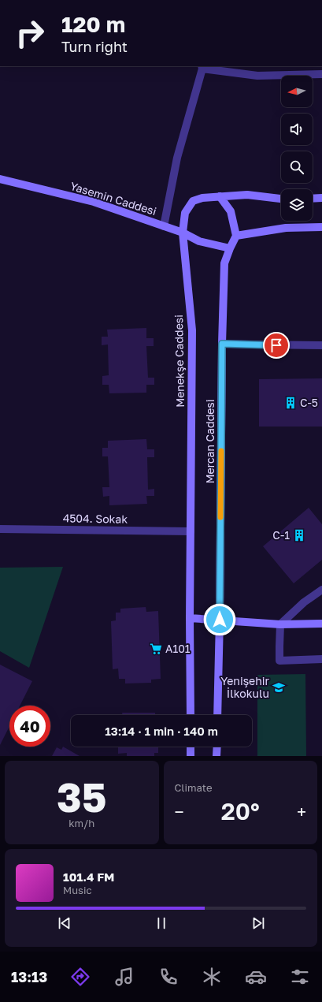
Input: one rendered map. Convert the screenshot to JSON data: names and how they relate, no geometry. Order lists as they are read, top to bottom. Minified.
{"streets":{"street":["Yasemin Caddesi","Menekşe Caddesi","Mercan Caddesi","4504. Sokak"]},"crossings":[["Yasemin Caddesi","Menekşe Caddesi"],["Yasemin Caddesi","Mercan Caddesi"],["Menekşe Caddesi","Mercan Caddesi"],["Menekşe Caddesi","4504. Sokak"]],"places":{"building":["C-5","C-1"],"supermarket":["A101"],"school or university":["Yenişehir İlkokulu"]},"north":"left","page":{"turn":["120 m","Turn right"],"limit":"40","trip":"13:14 · 1 min · 140 m","tile":[["35","km/h"],"Climate"],"heat":["−","20°","+"],"song":["101.4 FM","Music"],"tabs":"13:13"}}
